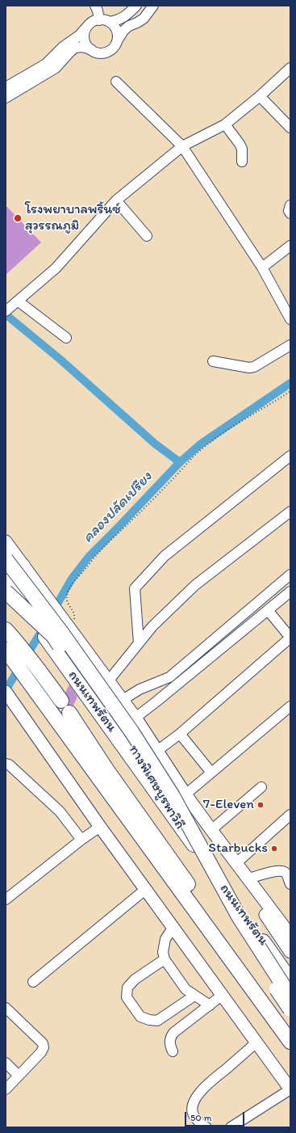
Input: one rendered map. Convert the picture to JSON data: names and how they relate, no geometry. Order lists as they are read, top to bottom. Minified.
{"streets":{"highway":["ถนนเทพรัตน","ทางพิเศษบูรพาวิถี"]},"crossings":[["ถนนเทพรัตน","ทางพิเศษบูรพาวิถี"]],"water":["คลองปลัดเปรียง"],"places":["โรงพยาบาลพริ้นซ์ สุวรรณภูมิ","7-Eleven","Starbucks"],"scale_bar":"50 m"}
